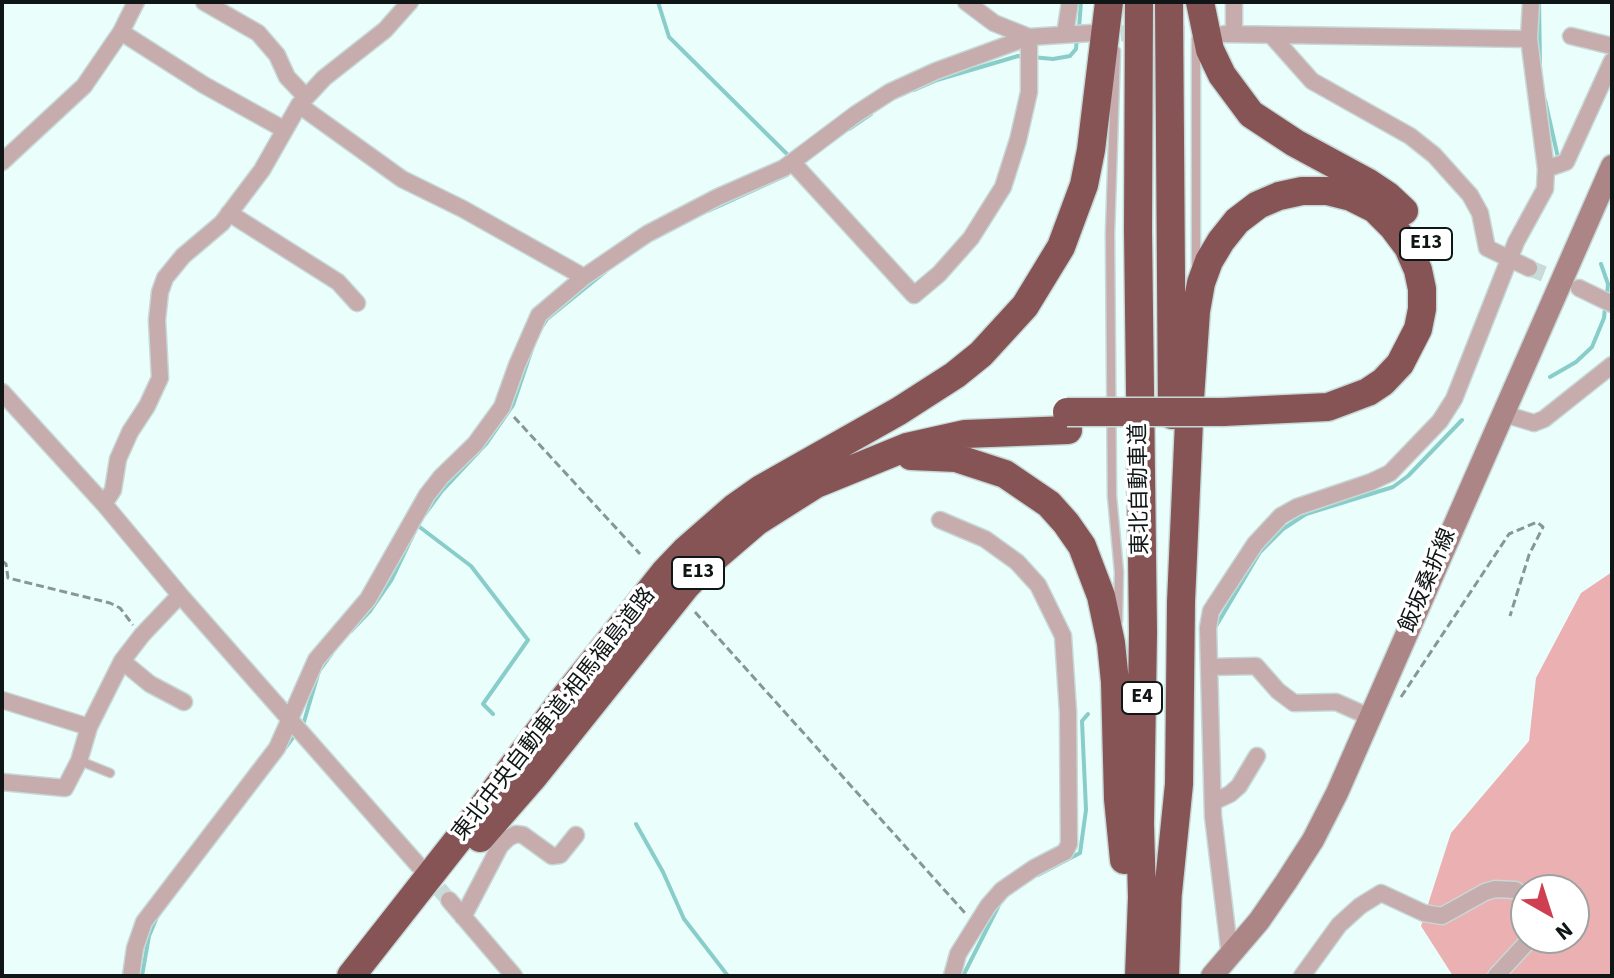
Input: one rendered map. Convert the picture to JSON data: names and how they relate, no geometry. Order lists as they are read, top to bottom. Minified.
{"streets":{"highway":["E13","東北自動車道","E4","東北中央自動車道;相馬福島道路"],"main road":["飯坂桑折線"]},"crossings":[["E13","東北中央自動車道;相馬福島道路"]],"north":"bottom right"}
